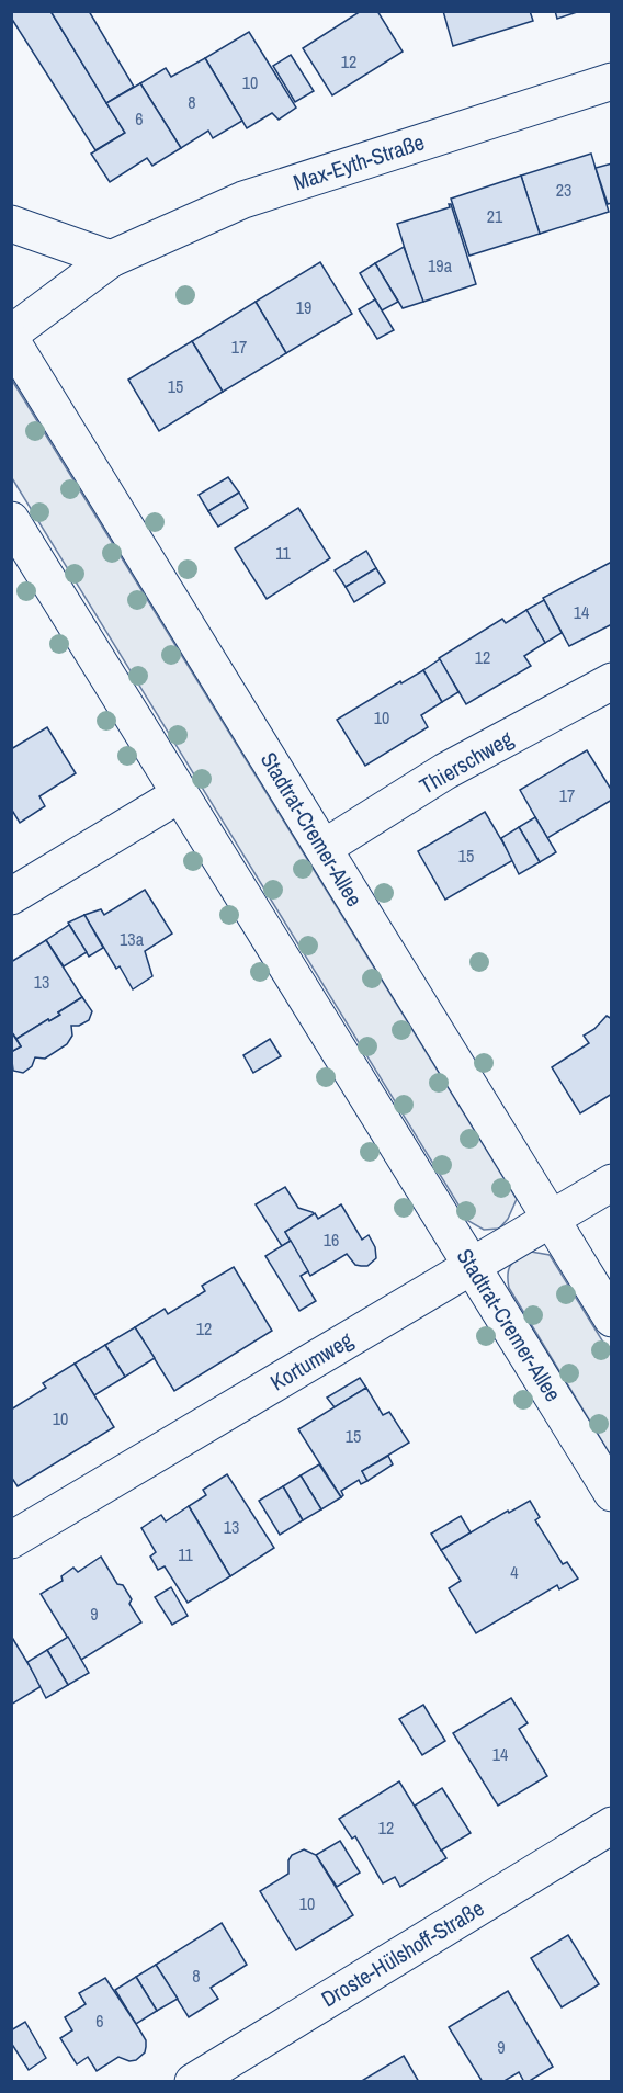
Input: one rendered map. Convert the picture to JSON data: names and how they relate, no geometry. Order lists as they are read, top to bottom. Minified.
{"streets":{"street":["Max-Eyth-Straße","Thierschweg","Stadtrat-Cremer-Allee","Kortumweg","Droste-Hülshoff-Straße"]},"crossings":[["Thierschweg","Stadtrat-Cremer-Allee"],["Stadtrat-Cremer-Allee","Kortumweg"]],"house_numbers":["12","10","8","6","23","21","19a","19","17","15","11","14","12","10","17","15","13a","13","16","12","10","15","13","11","4","9","14","12","10","8","6","9"]}
